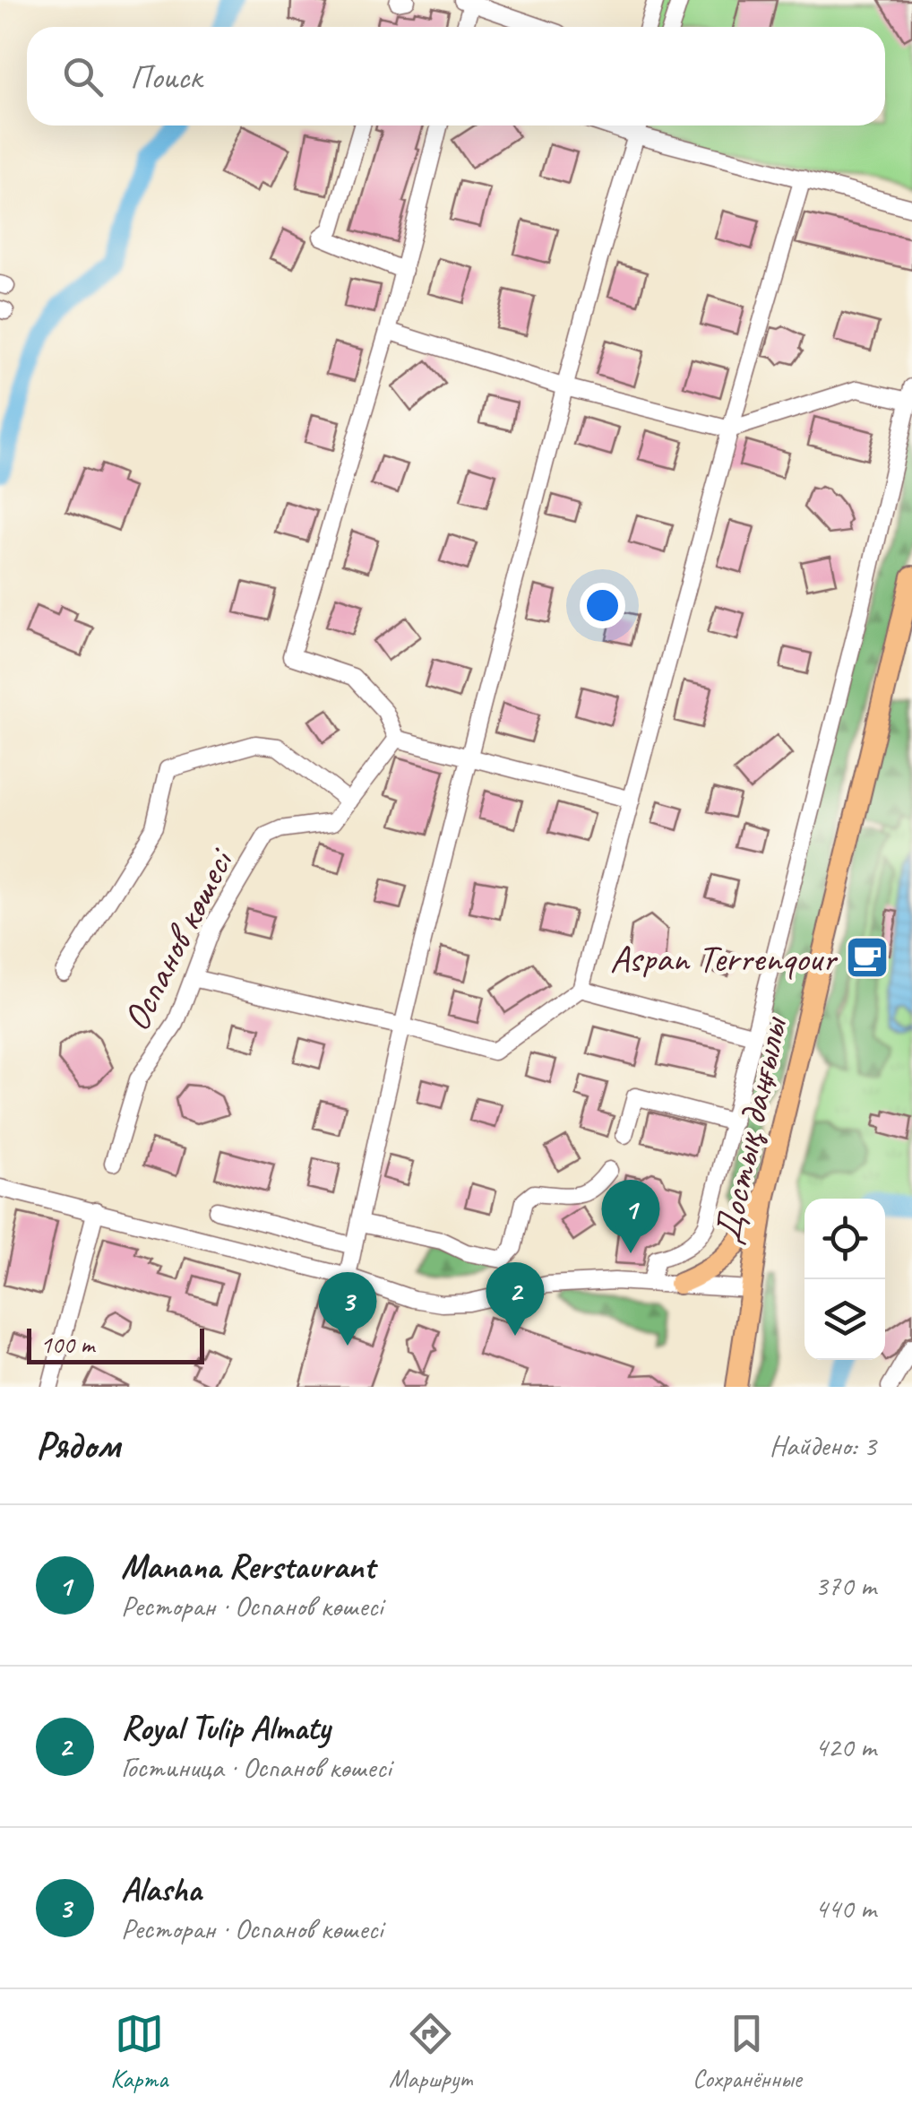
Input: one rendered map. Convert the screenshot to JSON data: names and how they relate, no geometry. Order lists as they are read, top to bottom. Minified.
{"streets":{"main road":["Достық даңғылы"],"street":["Оспанов көшесі"]},"places":{"cafe":["Aspan Terrenqour"]},"scale_bar":"100 m","page":{"search":"Поиск","pins":["1","2","3"],"scale":"100 m","heading":["Рядом","Найдено: 3"],"list":[{"mark":"1","name":"Manana Rerstaurant","note":"Ресторан · Оспанов көшесі","value":"370 m"},{"mark":"2","name":"Royal Tulip Almaty","note":"Гостиница · Оспанов көшесі","value":"420 m"},{"mark":"3","name":"Alasha","note":"Ресторан · Оспанов көшесі","value":"440 m"}],"nav":["Карта","Маршрут","Сохранённые"]}}
